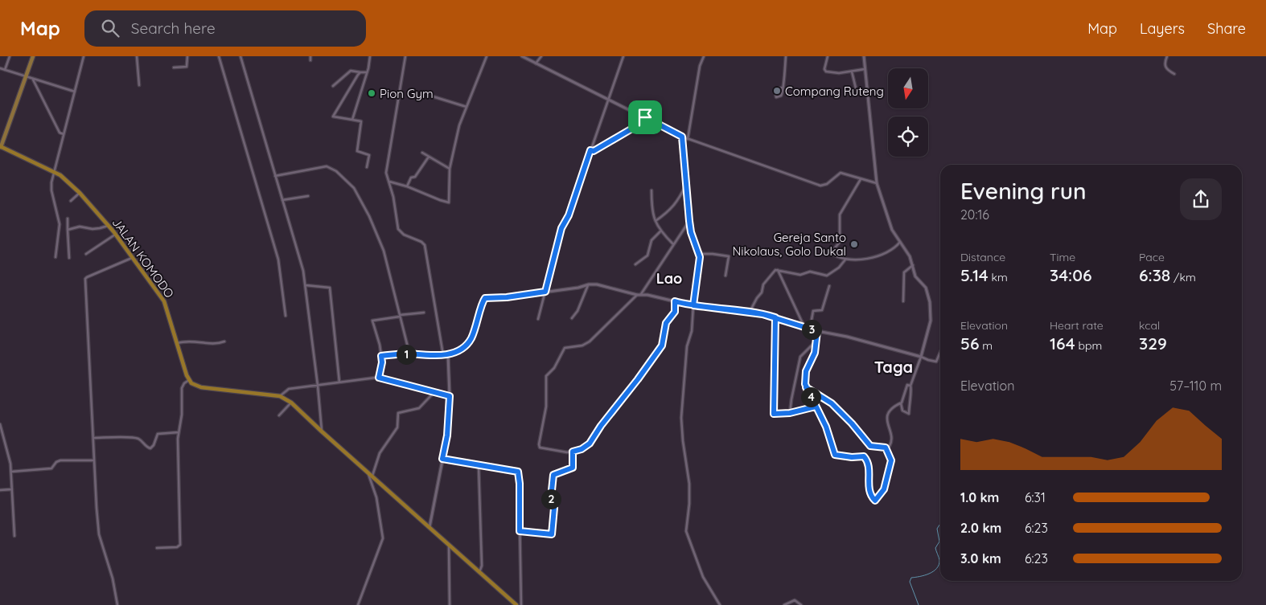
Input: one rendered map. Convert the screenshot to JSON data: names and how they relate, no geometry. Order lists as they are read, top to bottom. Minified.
{"streets":{"highway":["JALAN KOMODO"]},"districts":["Lao","Taga"],"places":["Compang Ruteng","Pion Gym","Gereja Santo Nikolaus, Golo Dukal"],"north":"bottom","page":{"header":"Map","search":"Search here","nav":["Map","Layers","Share"],"heading":["Evening run","20:16"],"stats":[["Distance","5.14 km"],["Time","34:06"],["Pace","6:38 /km"],["Elevation","56 m"],["Heart rate","164 bpm"],["kcal","329"]],"pins":["3","1","4","2"],"chart":["Elevation","57–110 m"],"list":[{"name":"1.0 km","note":"6:31"},{"name":"2.0 km","note":"6:23"},{"name":"3.0 km","note":"6:23"}]}}
